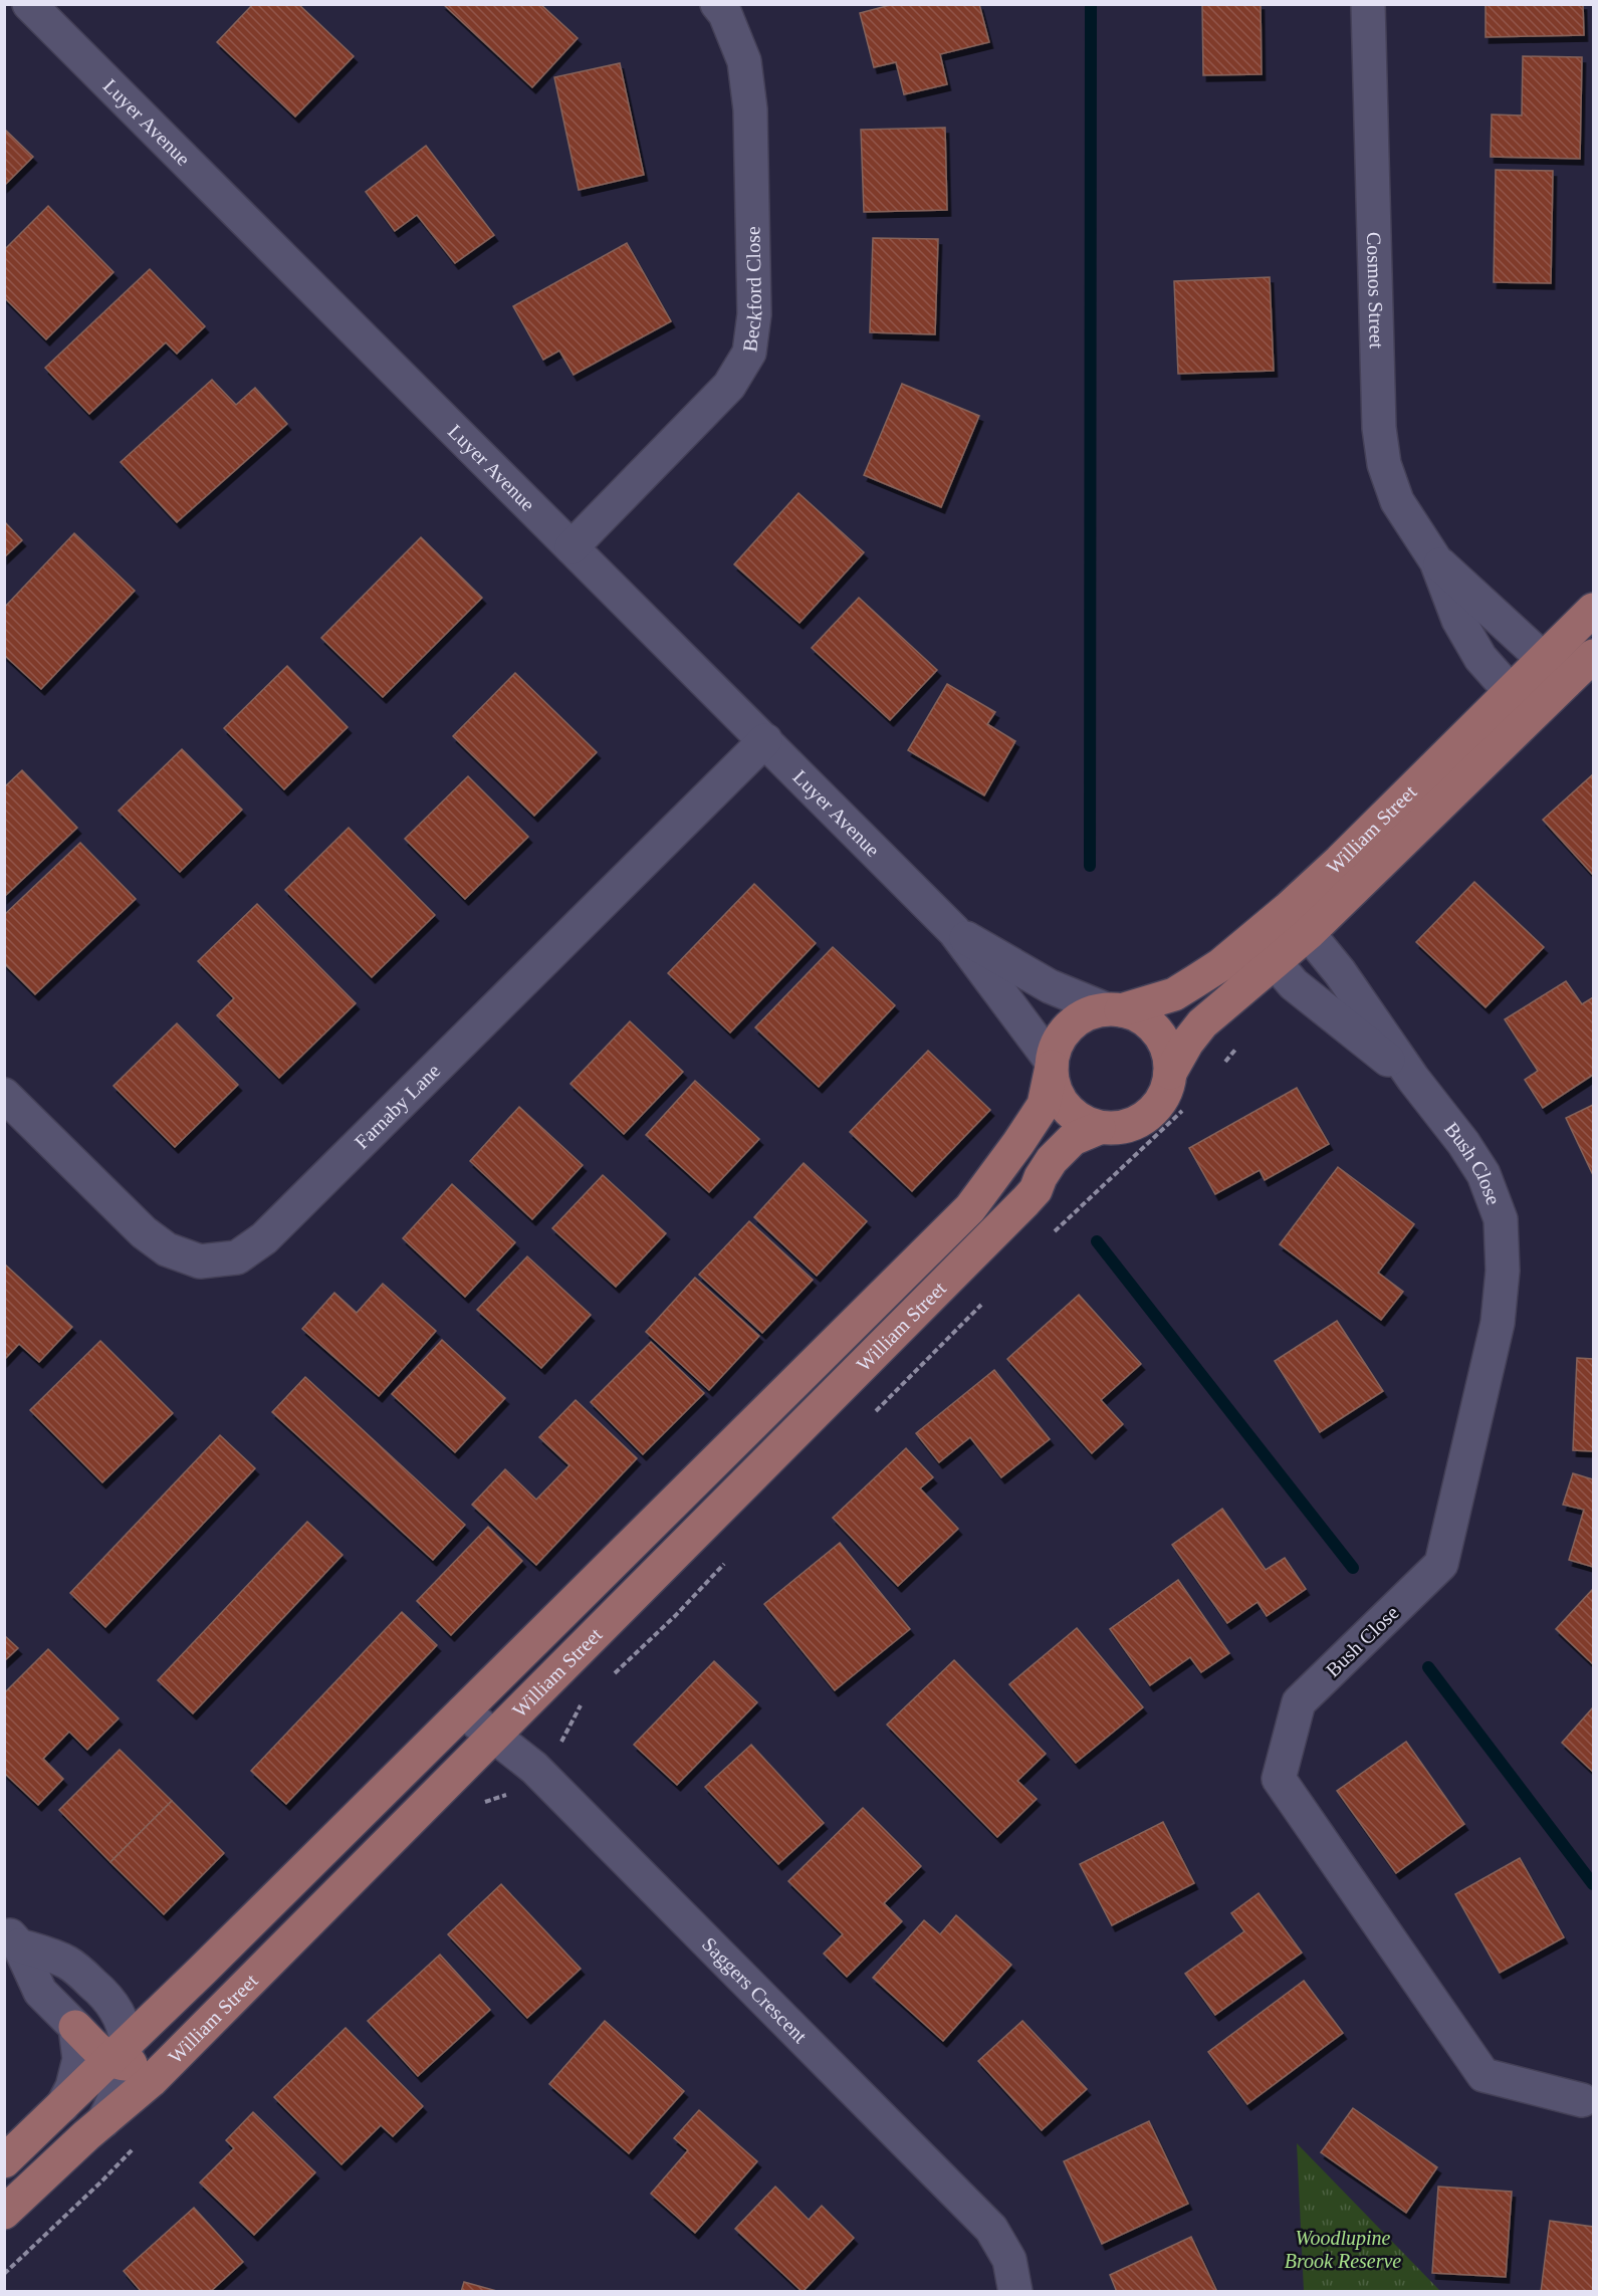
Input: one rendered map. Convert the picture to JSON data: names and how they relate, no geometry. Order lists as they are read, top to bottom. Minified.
{"streets":{"main road":["William Street"],"street":["Luyer Avenue","Beckford Close","Cosmos Street","Farnaby Lane","Bush Close","Saggers Crescent"]},"crossings":[["Luyer Avenue","Beckford Close"],["Luyer Avenue","William Street"],["Luyer Avenue","Farnaby Lane"],["Cosmos Street","William Street"],["William Street","Bush Close"],["William Street","Saggers Crescent"]],"parks":["Woodlupine Brook Reserve"]}
